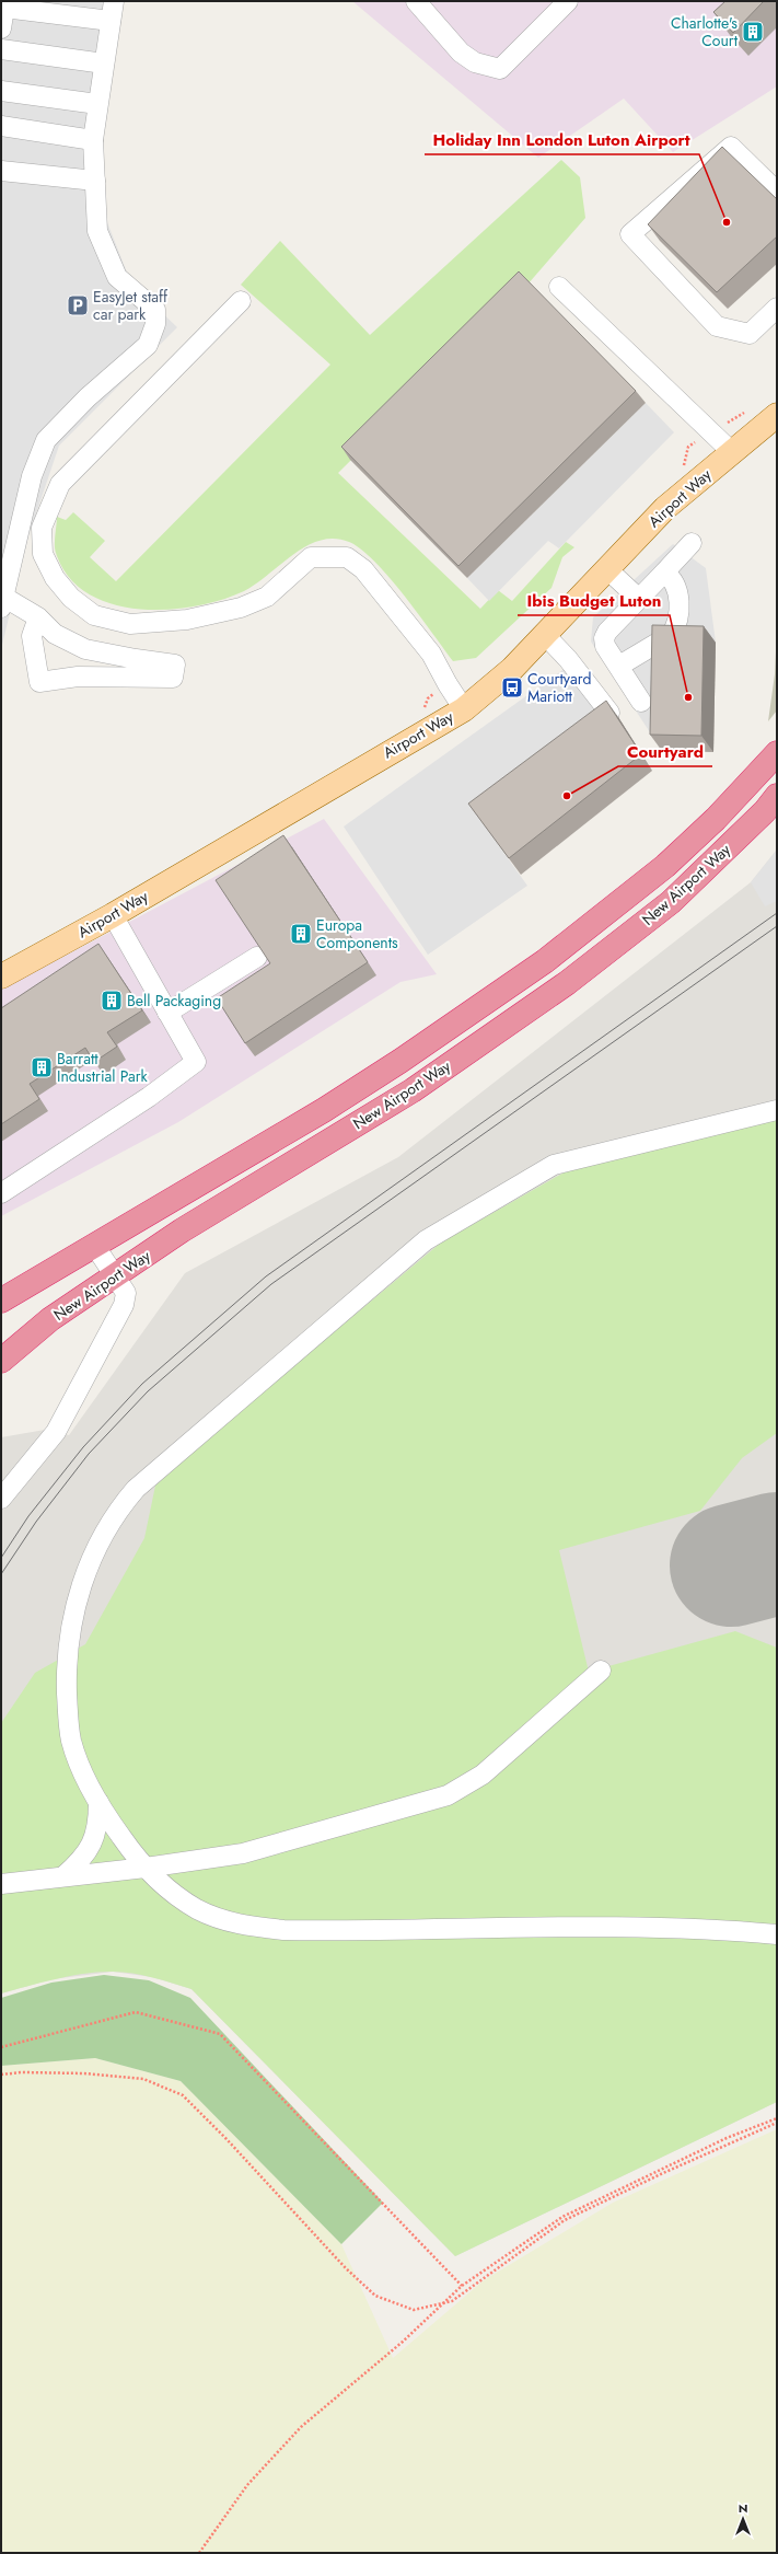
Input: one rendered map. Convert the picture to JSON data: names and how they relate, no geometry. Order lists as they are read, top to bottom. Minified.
{"streets":{"highway":["New Airport Way"],"main road":["Airport Way"]},"places":{"building":["Charlotte's Court","Europa Components","Bell Packaging","Barratt Industrial Park"],"other":["Holiday Inn London Luton Airport","Ibis Budget Luton","Courtyard"],"parking":["EasyJet staff car park"],"bus stop":["Courtyard Mariott"]},"north":"top"}
